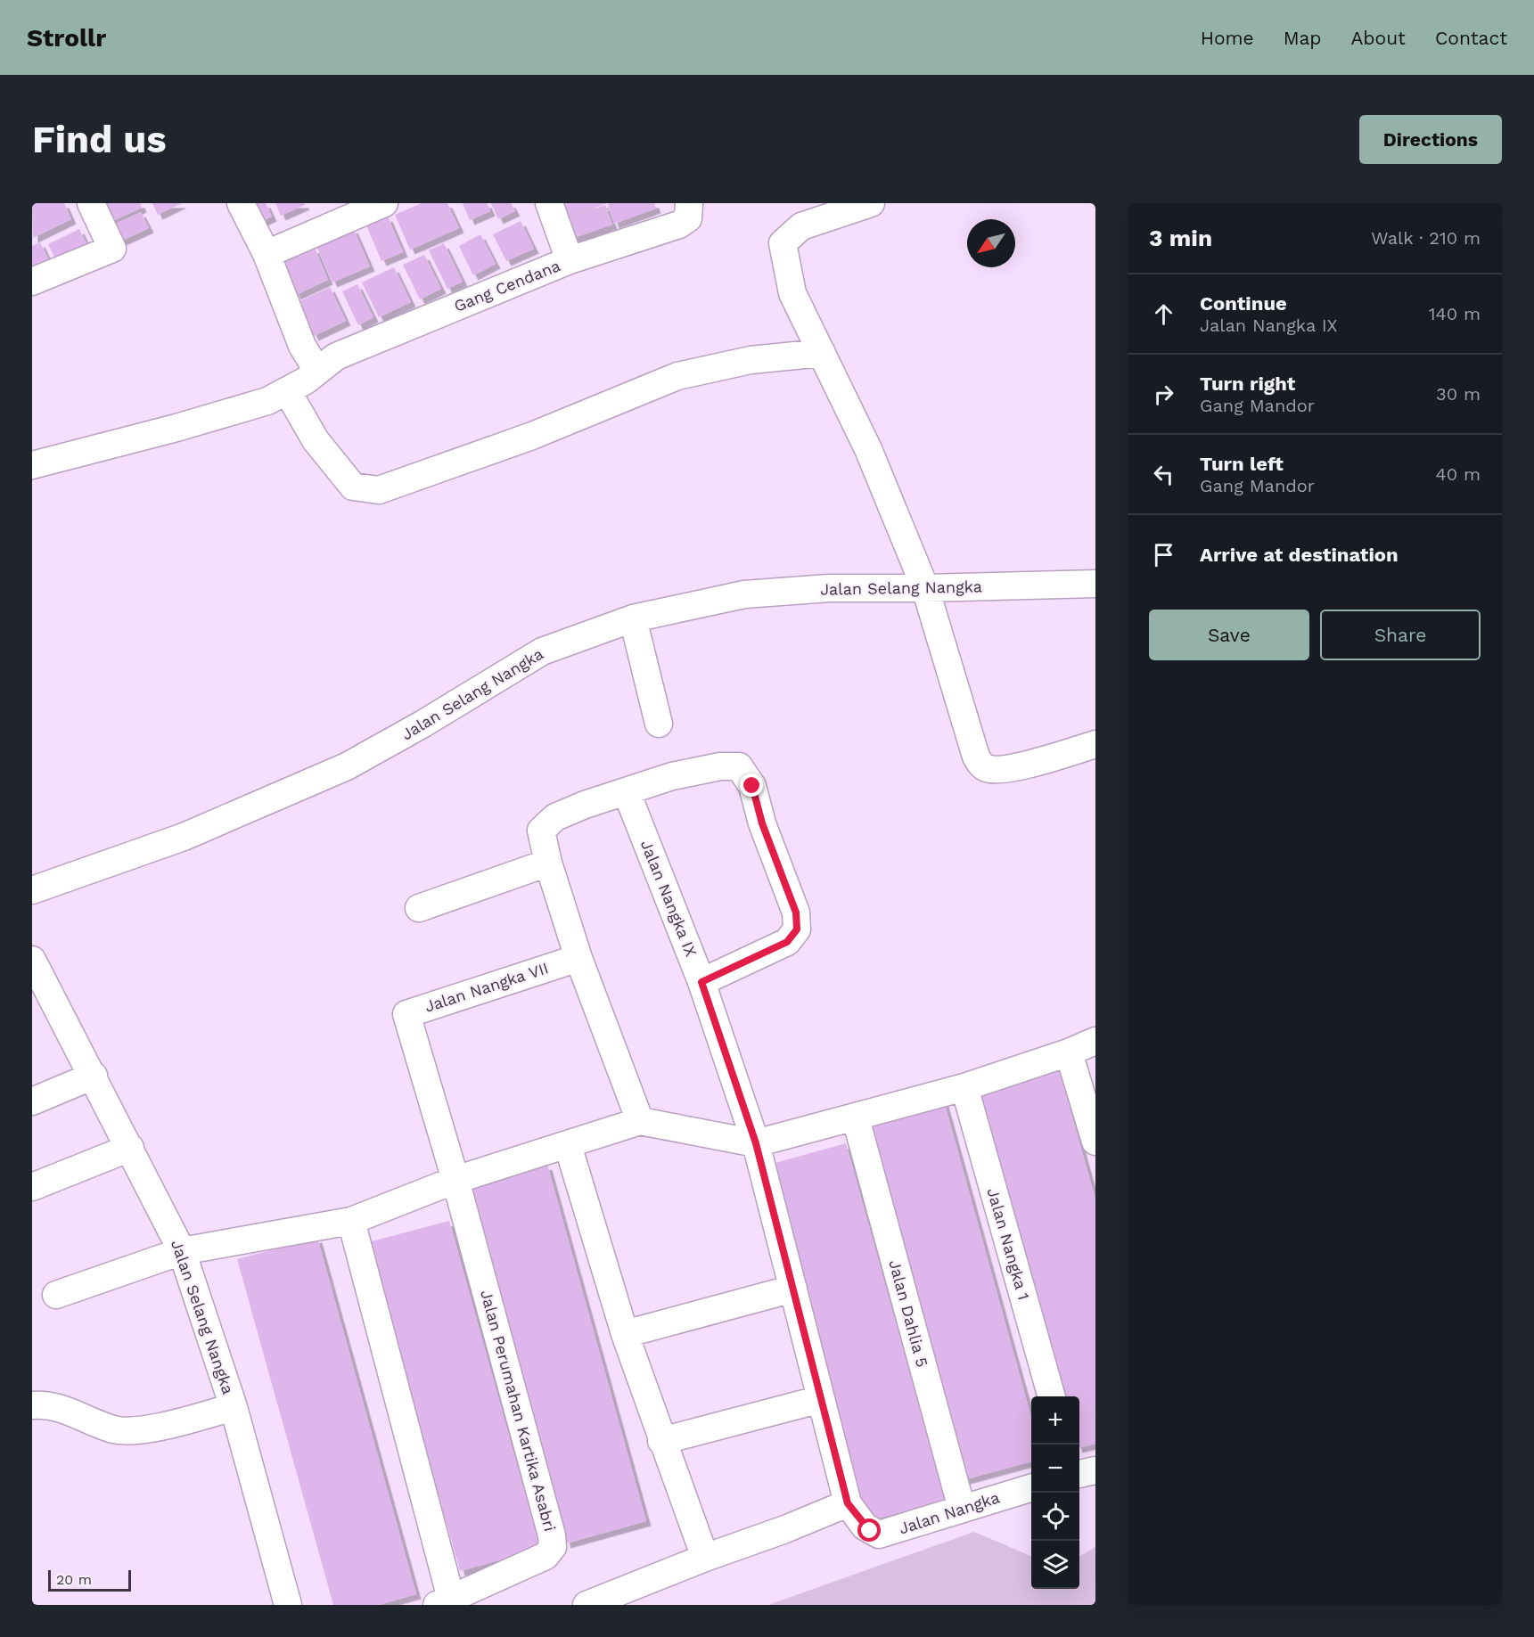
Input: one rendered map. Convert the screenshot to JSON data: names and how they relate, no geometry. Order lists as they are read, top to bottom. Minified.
{"streets":{"street":["Gang Cendana","Jalan Selang Nangka","Jalan Nangka IX","Jalan Nangka VII","Jalan Nangka 1","Jalan Dahlia 5","Jalan Perumahan Kartika Asabri","Jalan Nangka"]},"crossings":[["Jalan Nangka IX","Jalan Nangka"],["Jalan Nangka VII","Jalan Perumahan Kartika Asabri"],["Jalan Dahlia 5","Jalan Nangka"]],"scale_bar":"20 m","north":"bottom left","page":{"header":"Strollr","nav":["Home","Map","About","Contact"],"buttons":["Directions",["Save","Share"]],"title":"Find us","heading":["3 min","Walk · 210 m"],"list":[["Continue","Jalan Nangka IX","140 m"],["Turn right","Gang Mandor","30 m"],["Turn left","Gang Mandor","40 m"],"Arrive at destination"],"map_buttons":["+","−"],"scale":"20 m"}}
